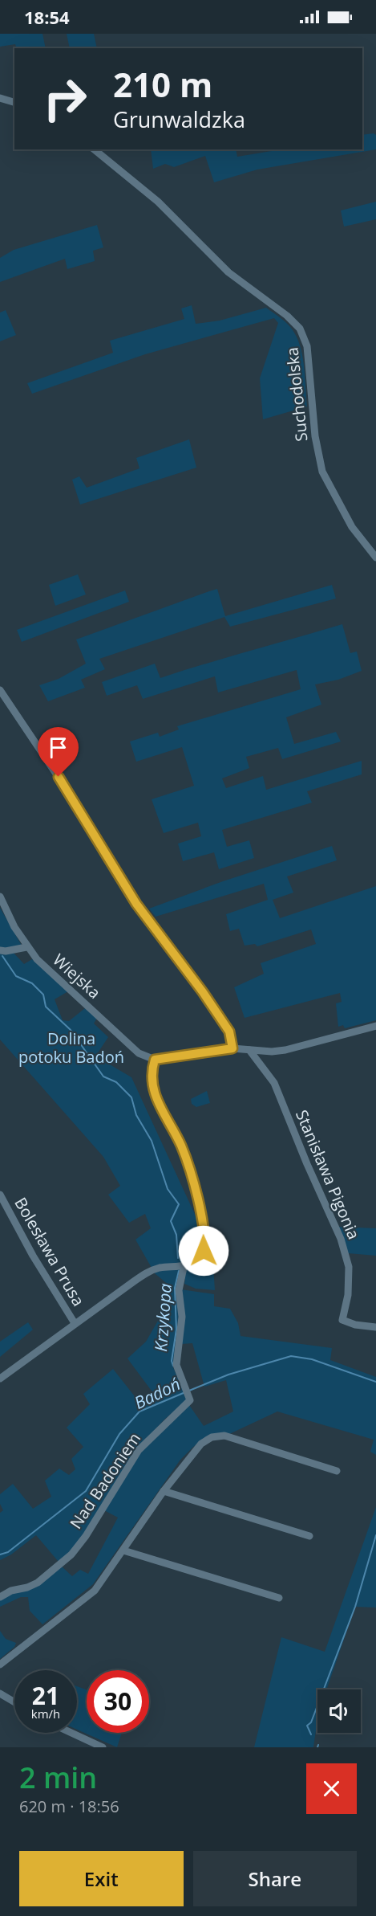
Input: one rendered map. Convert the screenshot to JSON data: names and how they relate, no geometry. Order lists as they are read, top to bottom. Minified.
{"streets":{"street":["Suchodolska","Wiejska","Stanisława Pigonia","Bolesława Prusa","Nad Badoniem"]},"water":["Krzykopa","Badoń"],"parks":["Dolina potoku Badoń"],"page":{"status":"18:54","turn":["210 m","Grunwaldzka"],"speed":"21 km/h","limit":"30","heading":["2 min","620 m · 18:56"],"buttons":["Exit","Share"]}}
